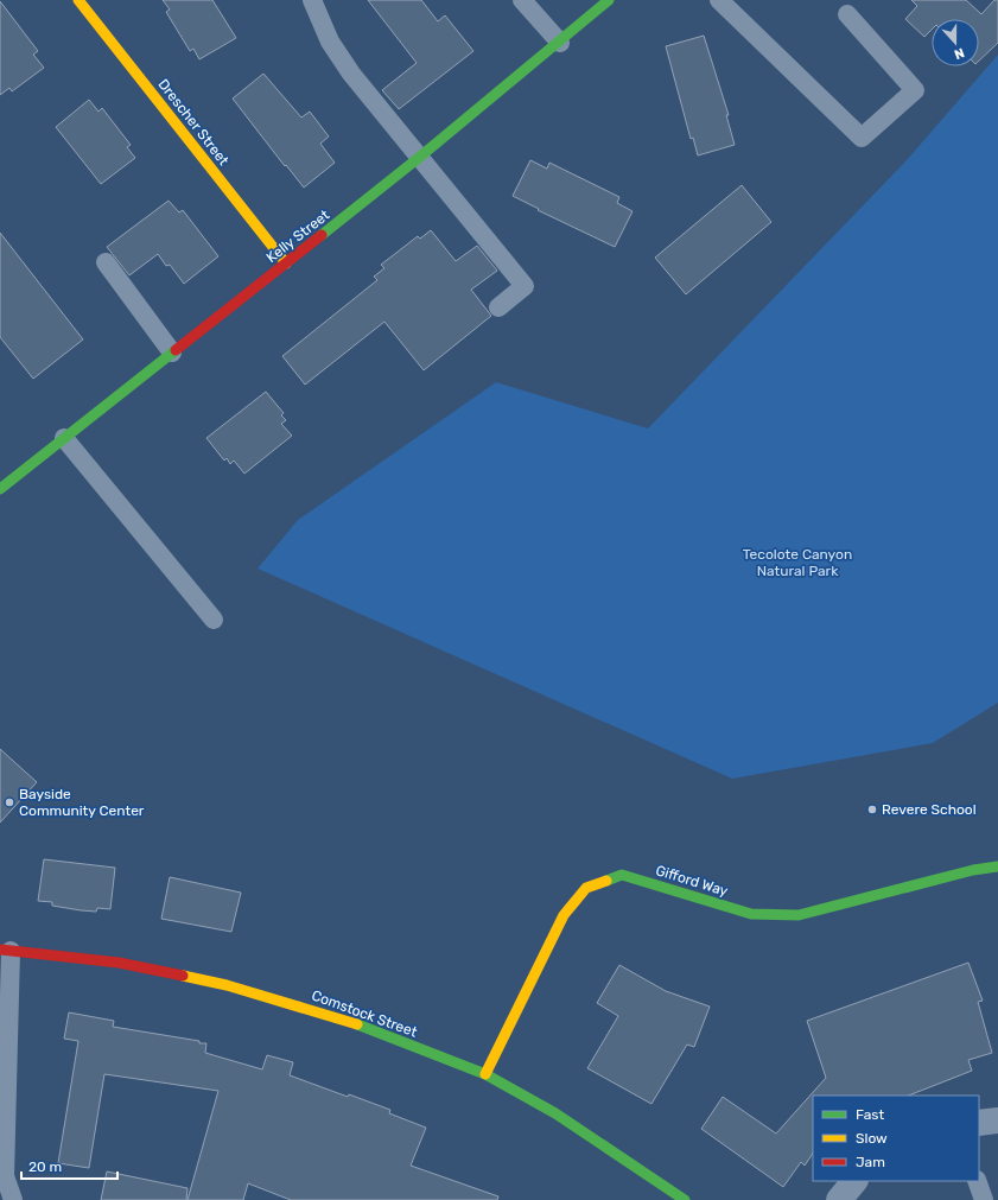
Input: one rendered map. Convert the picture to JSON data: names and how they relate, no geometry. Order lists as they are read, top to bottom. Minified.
{"streets":{"street":["Drescher Street","Kelly Street","Gifford Way","Comstock Street"]},"crossings":[["Drescher Street","Kelly Street"],["Gifford Way","Comstock Street"]],"parks":["Tecolote Canyon Natural Park"],"places":["Bayside Community Center","Revere School"],"legend":["Fast","Slow","Jam"],"scale_bar":"20 m","north":"bottom"}
